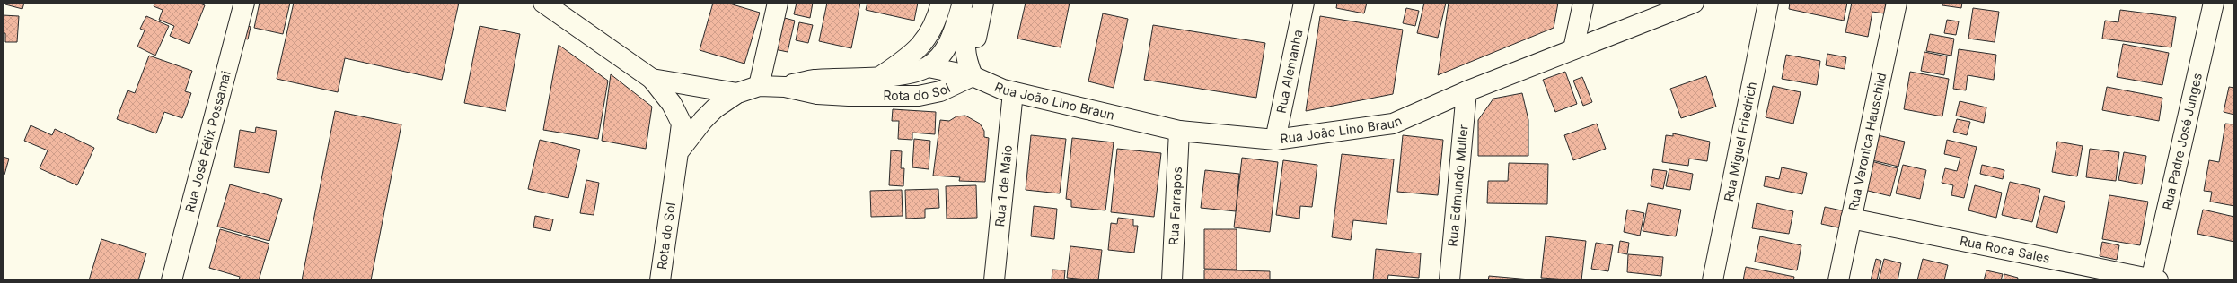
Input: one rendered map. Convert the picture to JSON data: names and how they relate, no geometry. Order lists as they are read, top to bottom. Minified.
{"streets":{"main road":["Rua Alemanha","Rota do Sol","Rua João Lino Braun","Rua José Félix Possamai","Rua Miguel Friedrich","Rua Veronica Hauschild","Rua Padre José Junges","Rua Edmundo Muller","Rua 1 de Maio","Rua Farrapos","Rua Roca Sales"]},"crossings":[["Rua Alemanha","Rua João Lino Braun"],["Rota do Sol","Rua João Lino Braun"],["Rua João Lino Braun","Rua Edmundo Muller"],["Rua João Lino Braun","Rua 1 de Maio"],["Rua João Lino Braun","Rua Farrapos"],["Rua Veronica Hauschild","Rua Roca Sales"],["Rua Padre José Junges","Rua Roca Sales"]]}
